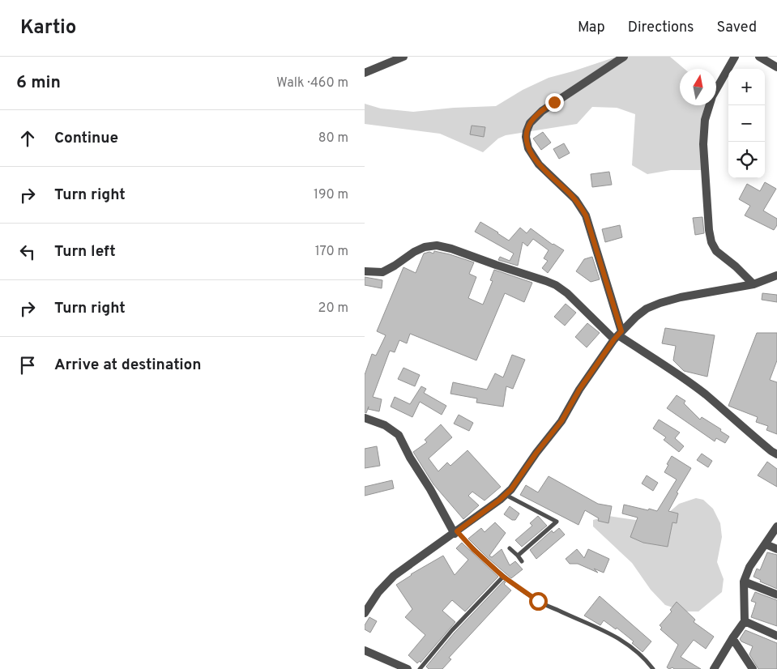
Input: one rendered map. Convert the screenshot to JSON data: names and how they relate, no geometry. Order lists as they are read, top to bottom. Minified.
{"north":"top","page":{"header":"Kartio","nav":["Map","Directions","Saved"],"heading":["6 min","Walk · 460 m"],"map_buttons":["+","−"],"list":[["Continue","80 m"],["Turn right","190 m"],["Turn left","170 m"],["Turn right","20 m"],"Arrive at destination"]}}
